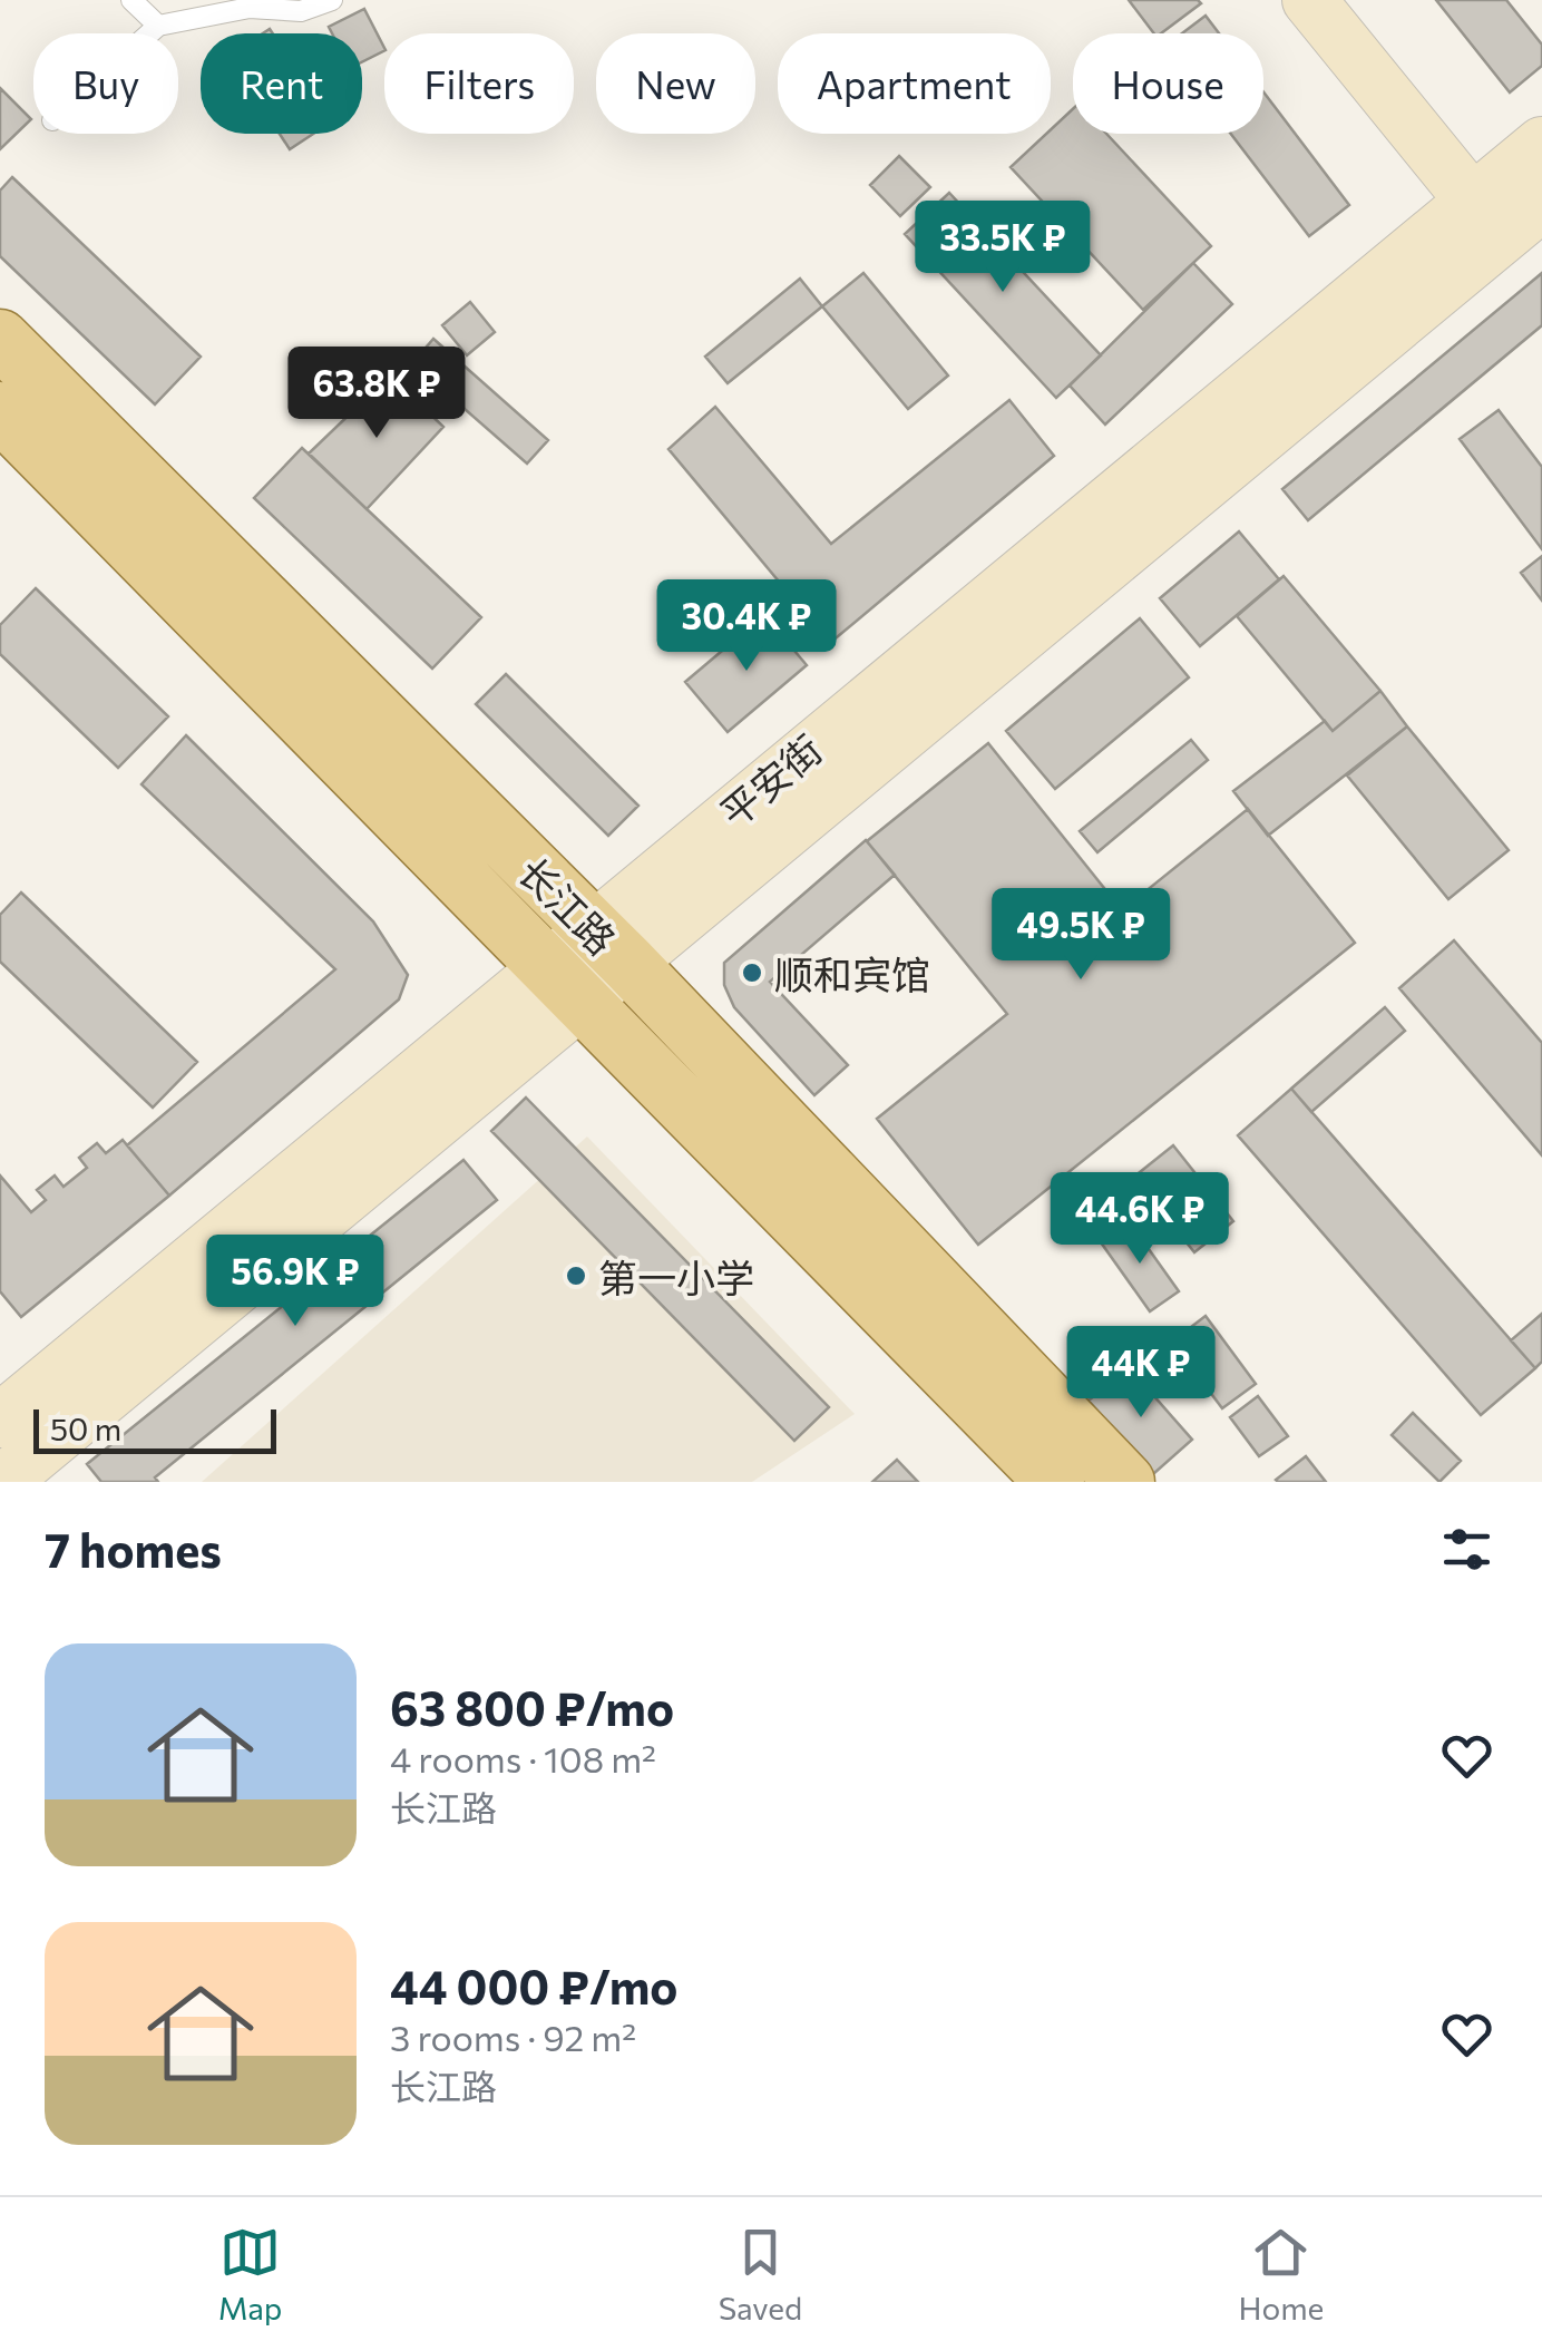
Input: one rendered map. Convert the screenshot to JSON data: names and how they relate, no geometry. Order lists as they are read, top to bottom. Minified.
{"streets":{"main road":["平安街","长江路"]},"crossings":[["平安街","长江路"]],"places":["顺和宾馆","第一小学"],"scale_bar":"50 m","page":{"chip":["Buy","Rent","Filters","New","Apartment","House"],"price":["33.5K ₽","63.8K ₽","30.4K ₽","49.5K ₽","44.6K ₽","56.9K ₽","44K ₽"],"scale":"50 m","heading":"7 homes","list":[{"name":"63 800 ₽/mo","note":"4 rooms · 108 m² · 长江路"},{"name":"44 000 ₽/mo","note":"3 rooms · 92 m² · 长江路"}],"tabs":["Map","Saved","Home"]}}
